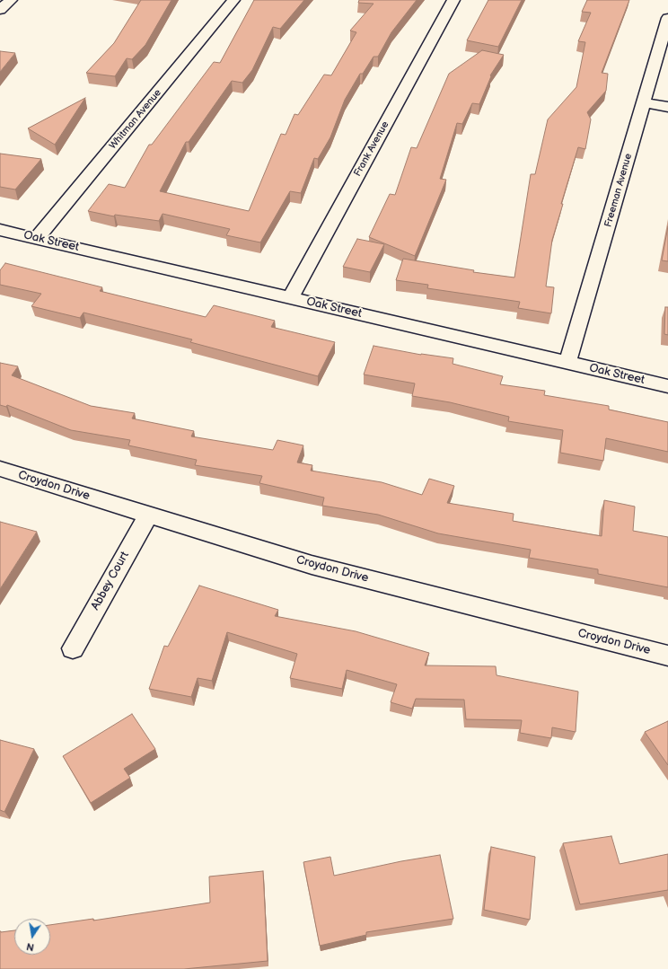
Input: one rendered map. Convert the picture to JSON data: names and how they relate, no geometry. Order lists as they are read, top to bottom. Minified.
{"streets":{"street":["Whitman Avenue","Frank Avenue","Freeman Avenue","Oak Street","Croydon Drive","Abbey Court"]},"crossings":[["Whitman Avenue","Oak Street"],["Frank Avenue","Oak Street"],["Freeman Avenue","Oak Street"],["Croydon Drive","Abbey Court"]],"north":"bottom"}
